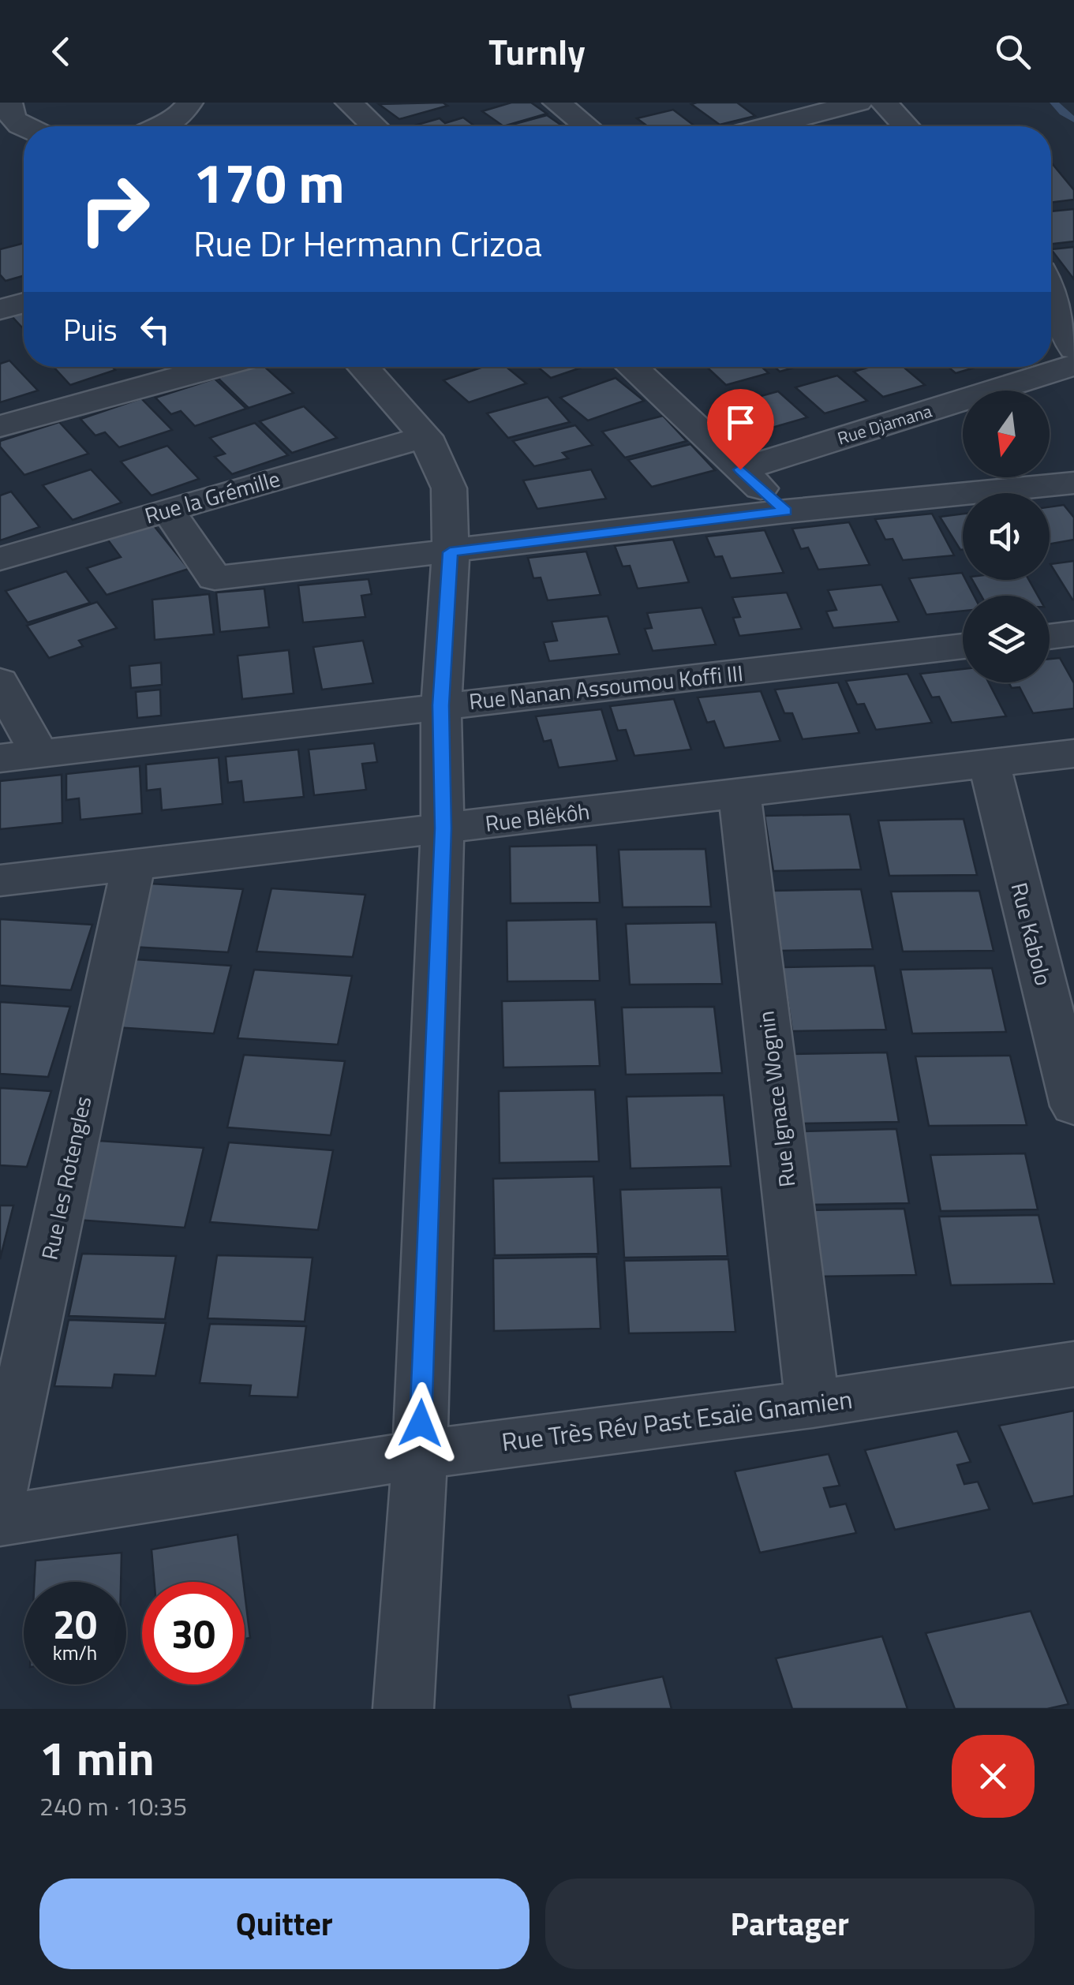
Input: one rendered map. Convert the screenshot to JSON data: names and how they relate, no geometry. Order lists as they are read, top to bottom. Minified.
{"streets":{"street":["Rue Djamana","Rue la Grémille","Rue Nanan Assoumou Koffi III","Rue Blêkôh","Rue Kabolo","Rue Ignace Wognin","Rue les Rotengles","Rue Très Rév Past Esaïe Gnamien"]},"crossings":[["Rue Blêkôh","Rue Kabolo"],["Rue Blêkôh","Rue Ignace Wognin"],["Rue Blêkôh","Rue les Rotengles"],["Rue Ignace Wognin","Rue Très Rév Past Esaïe Gnamien"]],"north":"bottom","page":{"header":"Turnly","turn":["170 m","Rue Dr Hermann Crizoa"],"then":"Puis","speed":"20 km/h","limit":"30","heading":["1 min","240 m · 10:35"],"buttons":["Quitter","Partager"]}}
